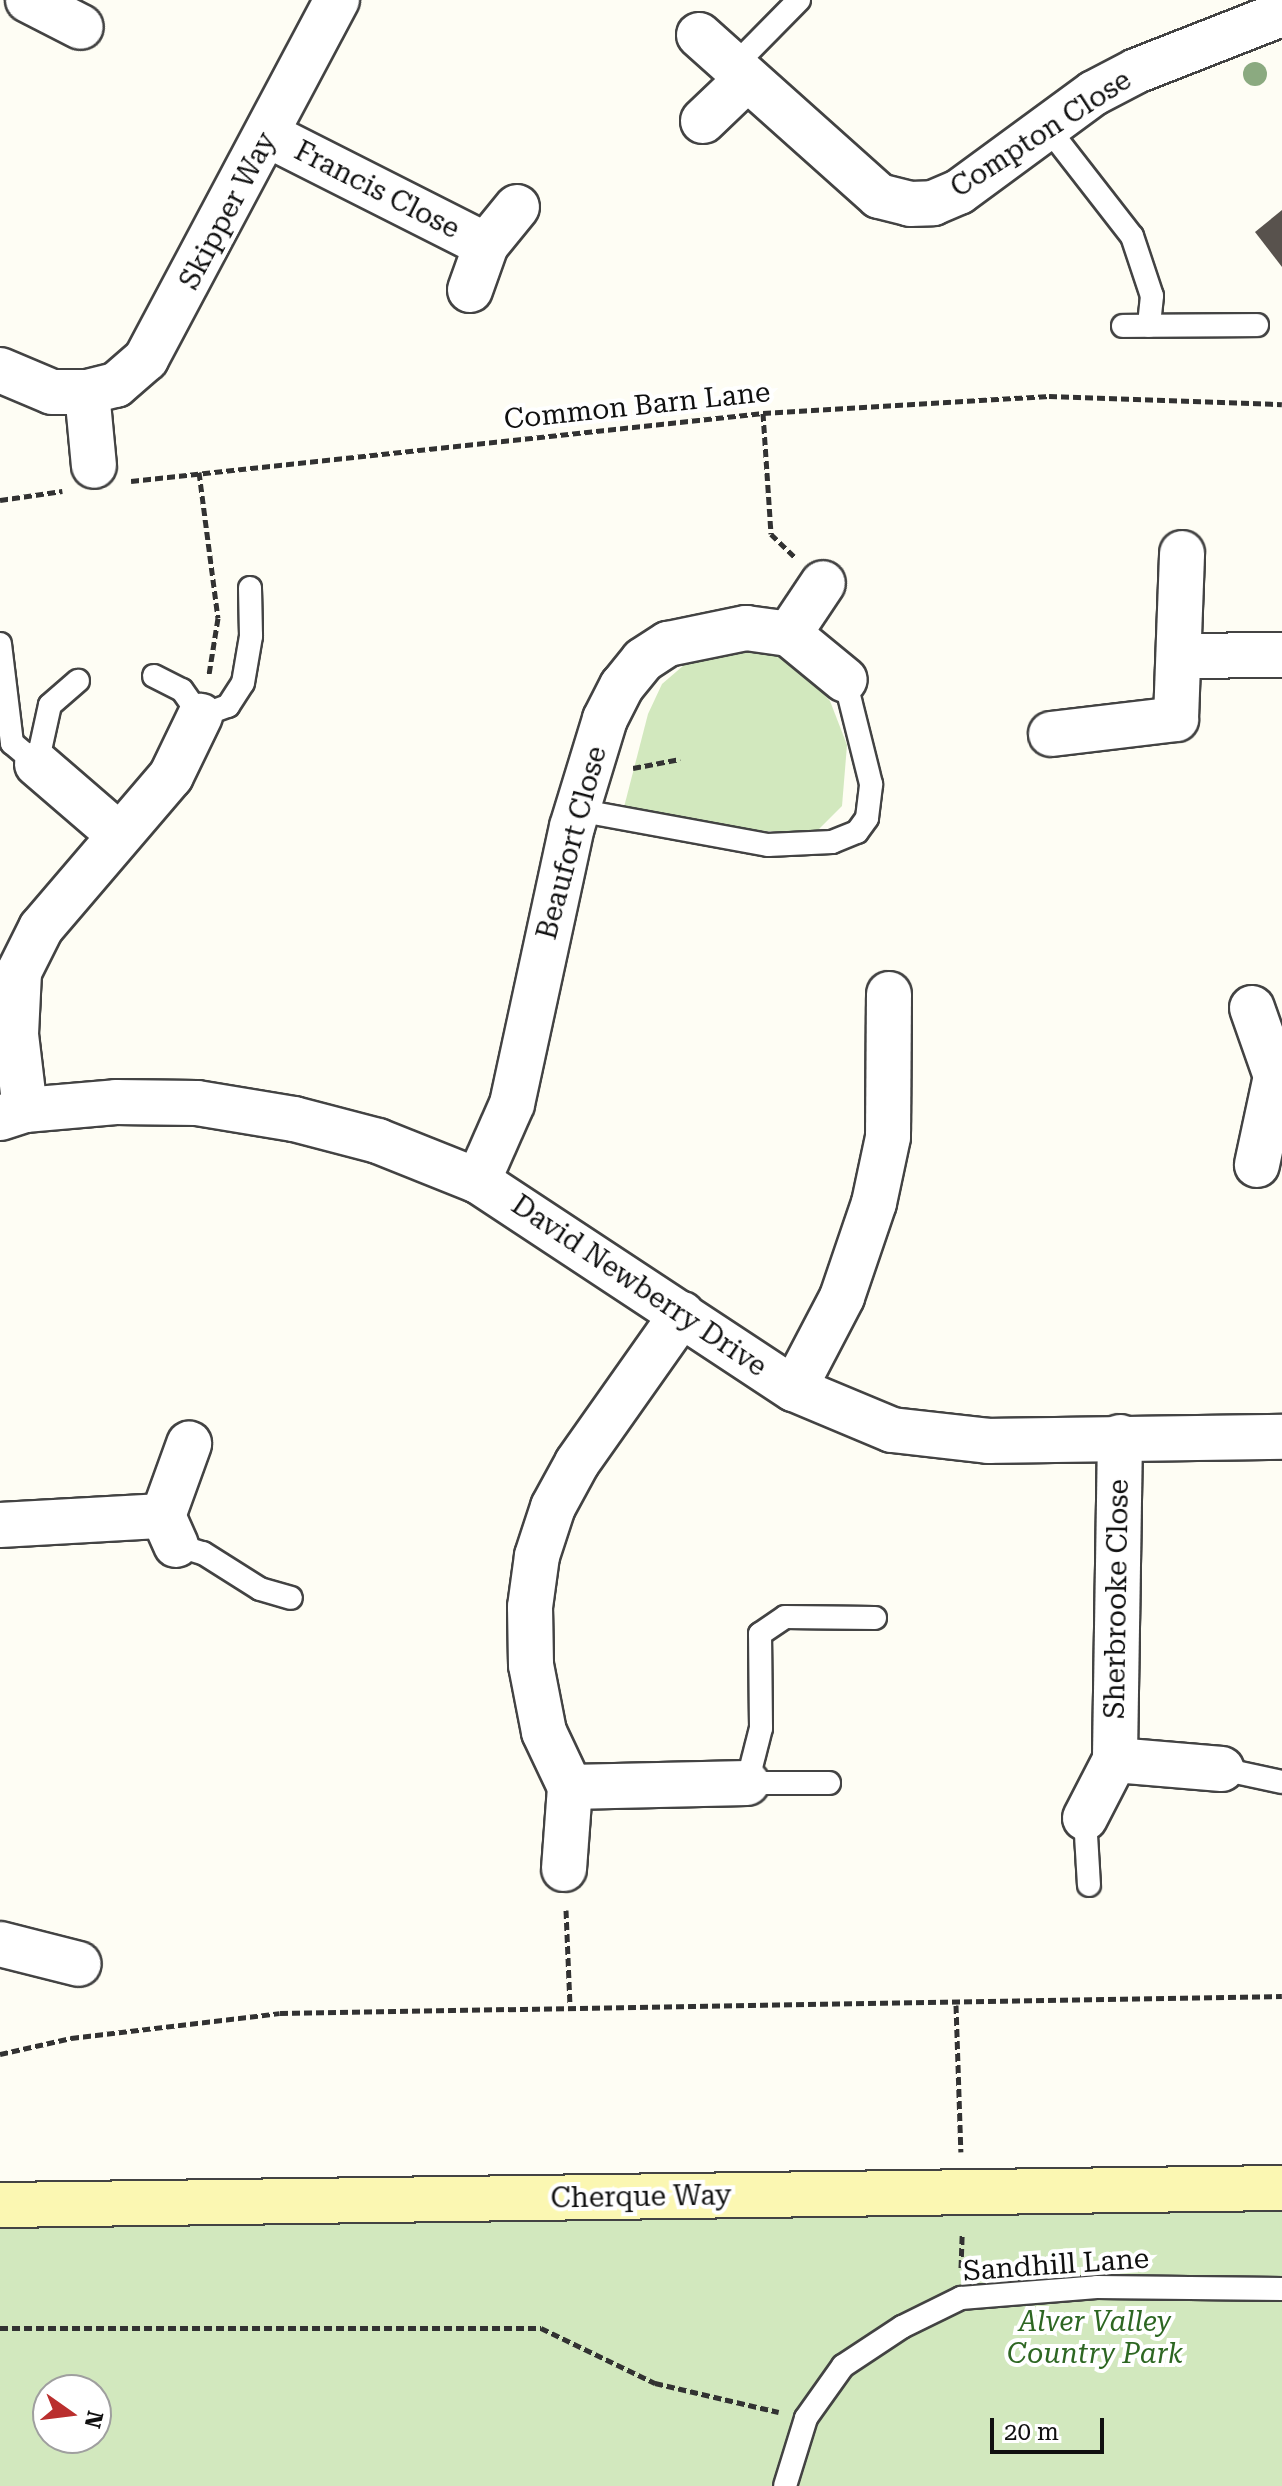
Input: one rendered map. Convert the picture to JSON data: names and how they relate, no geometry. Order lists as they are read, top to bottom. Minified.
{"streets":{"street":["Compton Close","Francis Close","Skipper Way","Beaufort Close","David Newberry Drive","Sherbrooke Close","Cherque Way"],"lane":["Sandhill Lane"],"path":["Common Barn Lane"]},"crossings":[["Francis Close","Skipper Way"],["Beaufort Close","David Newberry Drive"],["David Newberry Drive","Sherbrooke Close"]],"parks":["Alver Valley Country Park"],"scale_bar":"20 m","north":"right"}
